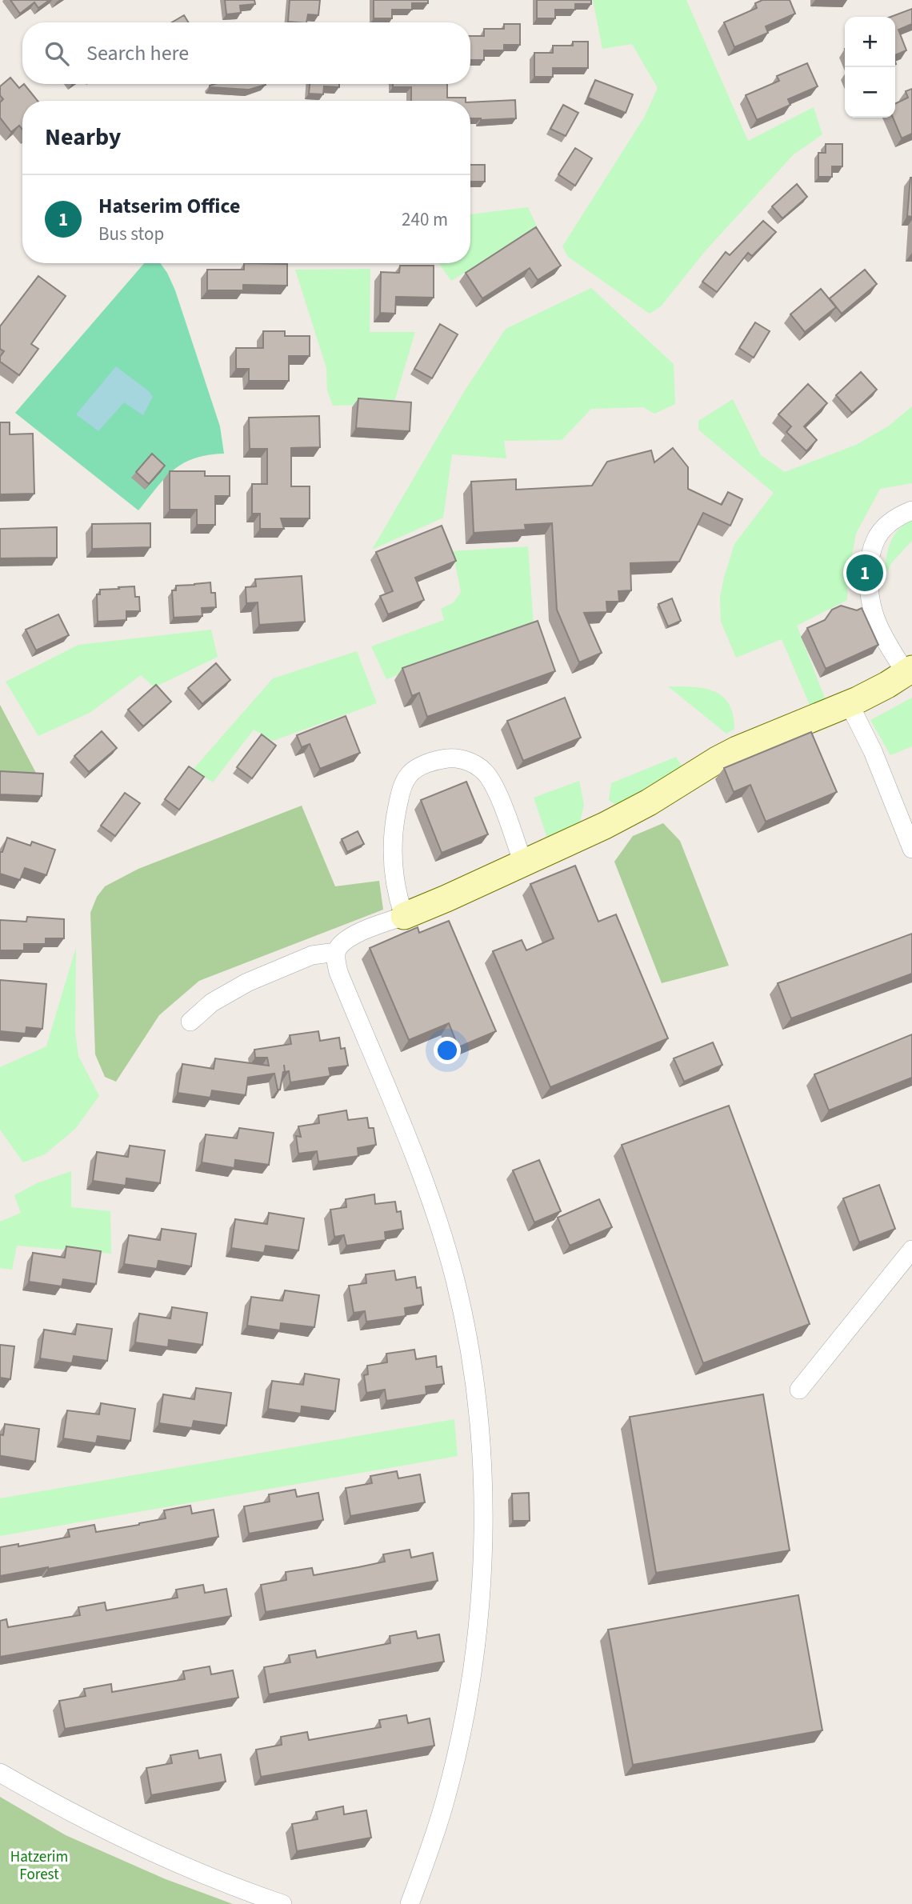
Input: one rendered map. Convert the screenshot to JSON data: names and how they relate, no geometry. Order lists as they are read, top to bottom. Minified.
{"parks":["Hatzerim Forest"],"page":{"map_buttons":["+","−"],"search":"Search here","heading":"Nearby","list":[{"mark":"1","name":"Hatserim Office","note":"Bus stop","value":"240 m"}],"pins":"1"}}
